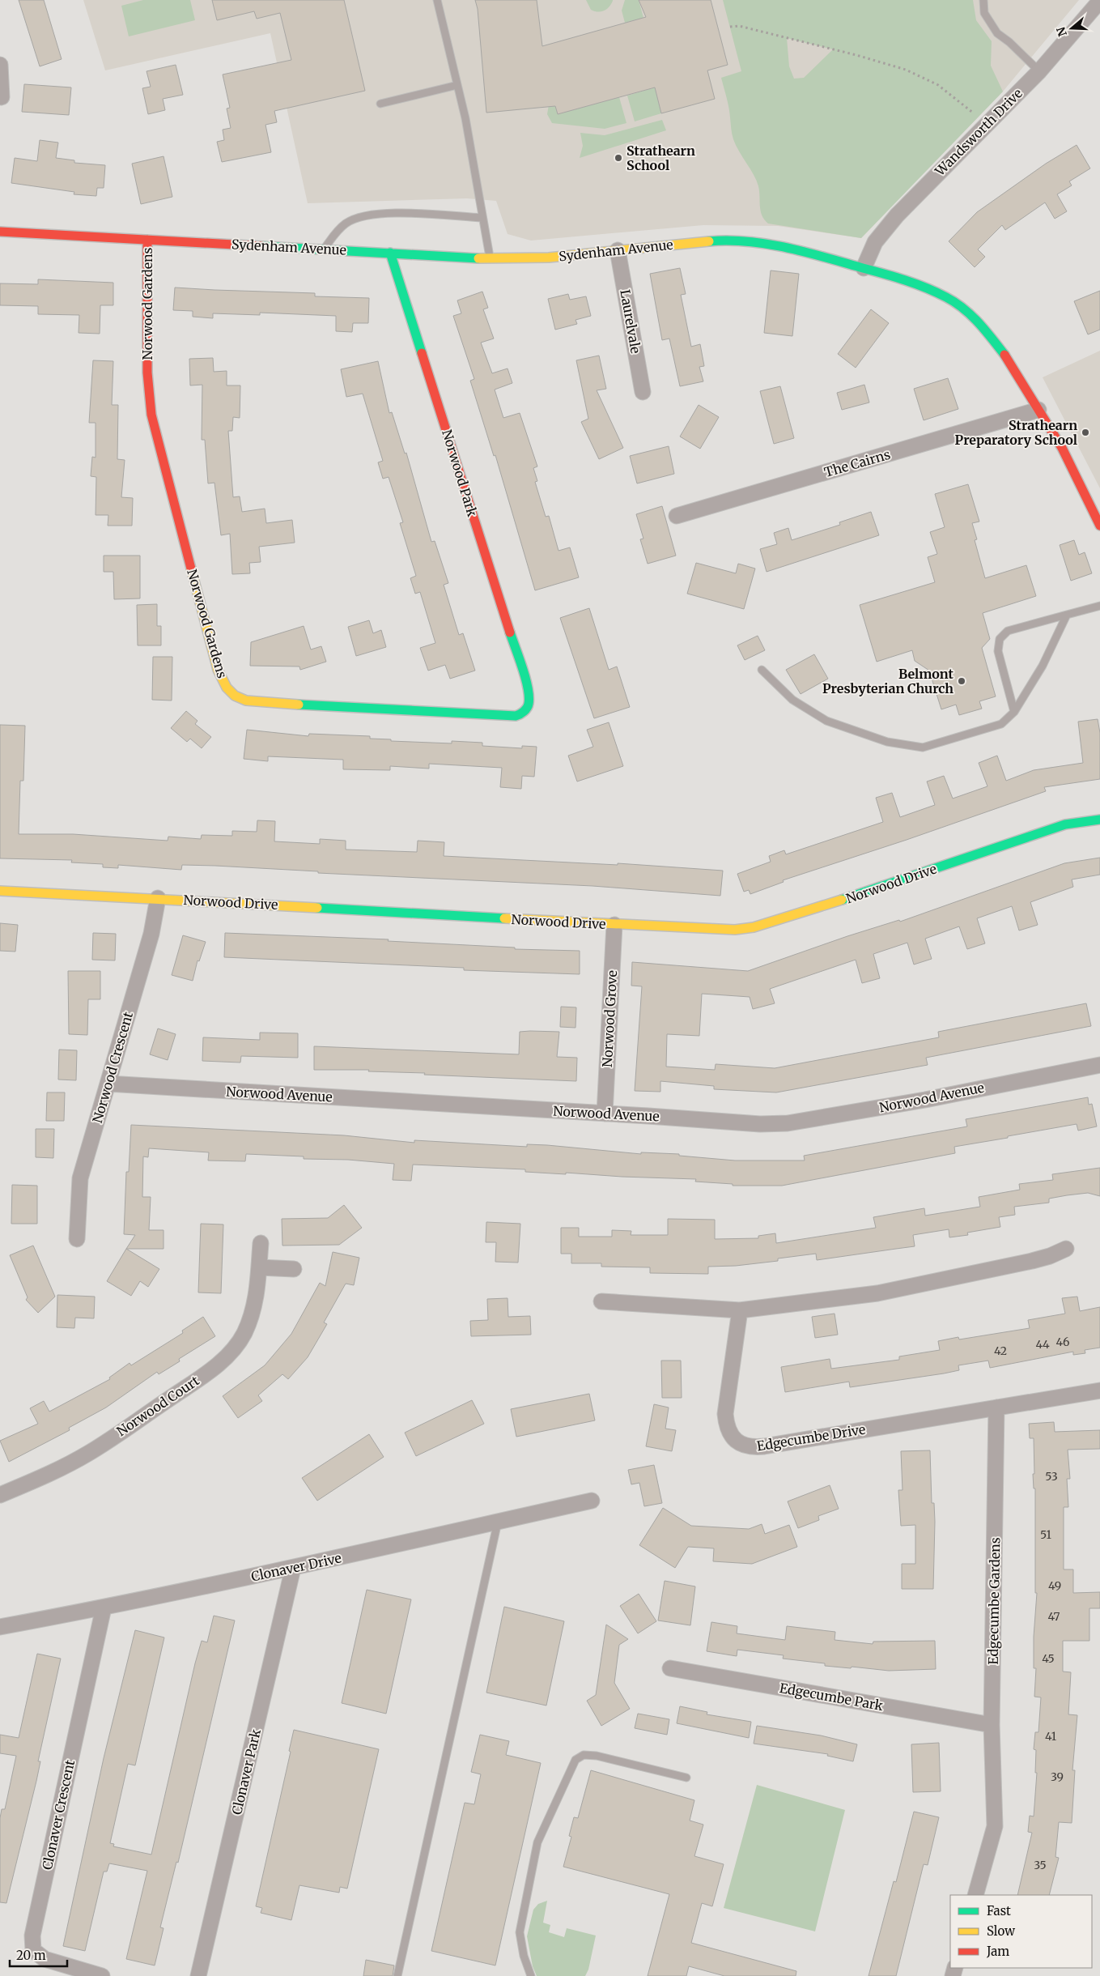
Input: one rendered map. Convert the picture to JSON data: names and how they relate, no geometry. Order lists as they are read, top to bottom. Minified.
{"streets":{"street":["Wandsworth Drive","Sydenham Avenue","Norwood Gardens","Laurelvale","The Cairns","Norwood Park","Norwood Drive","Norwood Grove","Norwood Crescent","Norwood Avenue","Norwood Court","Edgecumbe Drive","Clonaver Drive","Edgecumbe Gardens","Edgecumbe Park","Clonaver Park","Clonaver Crescent"]},"crossings":[["Wandsworth Drive","Sydenham Avenue"],["Sydenham Avenue","Norwood Gardens"],["Sydenham Avenue","Laurelvale"],["Sydenham Avenue","The Cairns"],["Sydenham Avenue","Norwood Park"],["Norwood Gardens","Norwood Park"],["Norwood Drive","Norwood Grove"],["Norwood Drive","Norwood Crescent"],["Norwood Grove","Norwood Avenue"],["Norwood Crescent","Norwood Avenue"],["Edgecumbe Drive","Edgecumbe Gardens"],["Clonaver Drive","Clonaver Park"],["Clonaver Drive","Clonaver Crescent"],["Edgecumbe Gardens","Edgecumbe Park"]],"places":["Strathearn School","Strathearn Preparatory School","Belmont Presbyterian Church"],"house_numbers":["46","44","42","53","51","49","47","45","41","39","35"],"legend":["Fast","Slow","Jam"],"scale_bar":"20 m","north":"left"}
